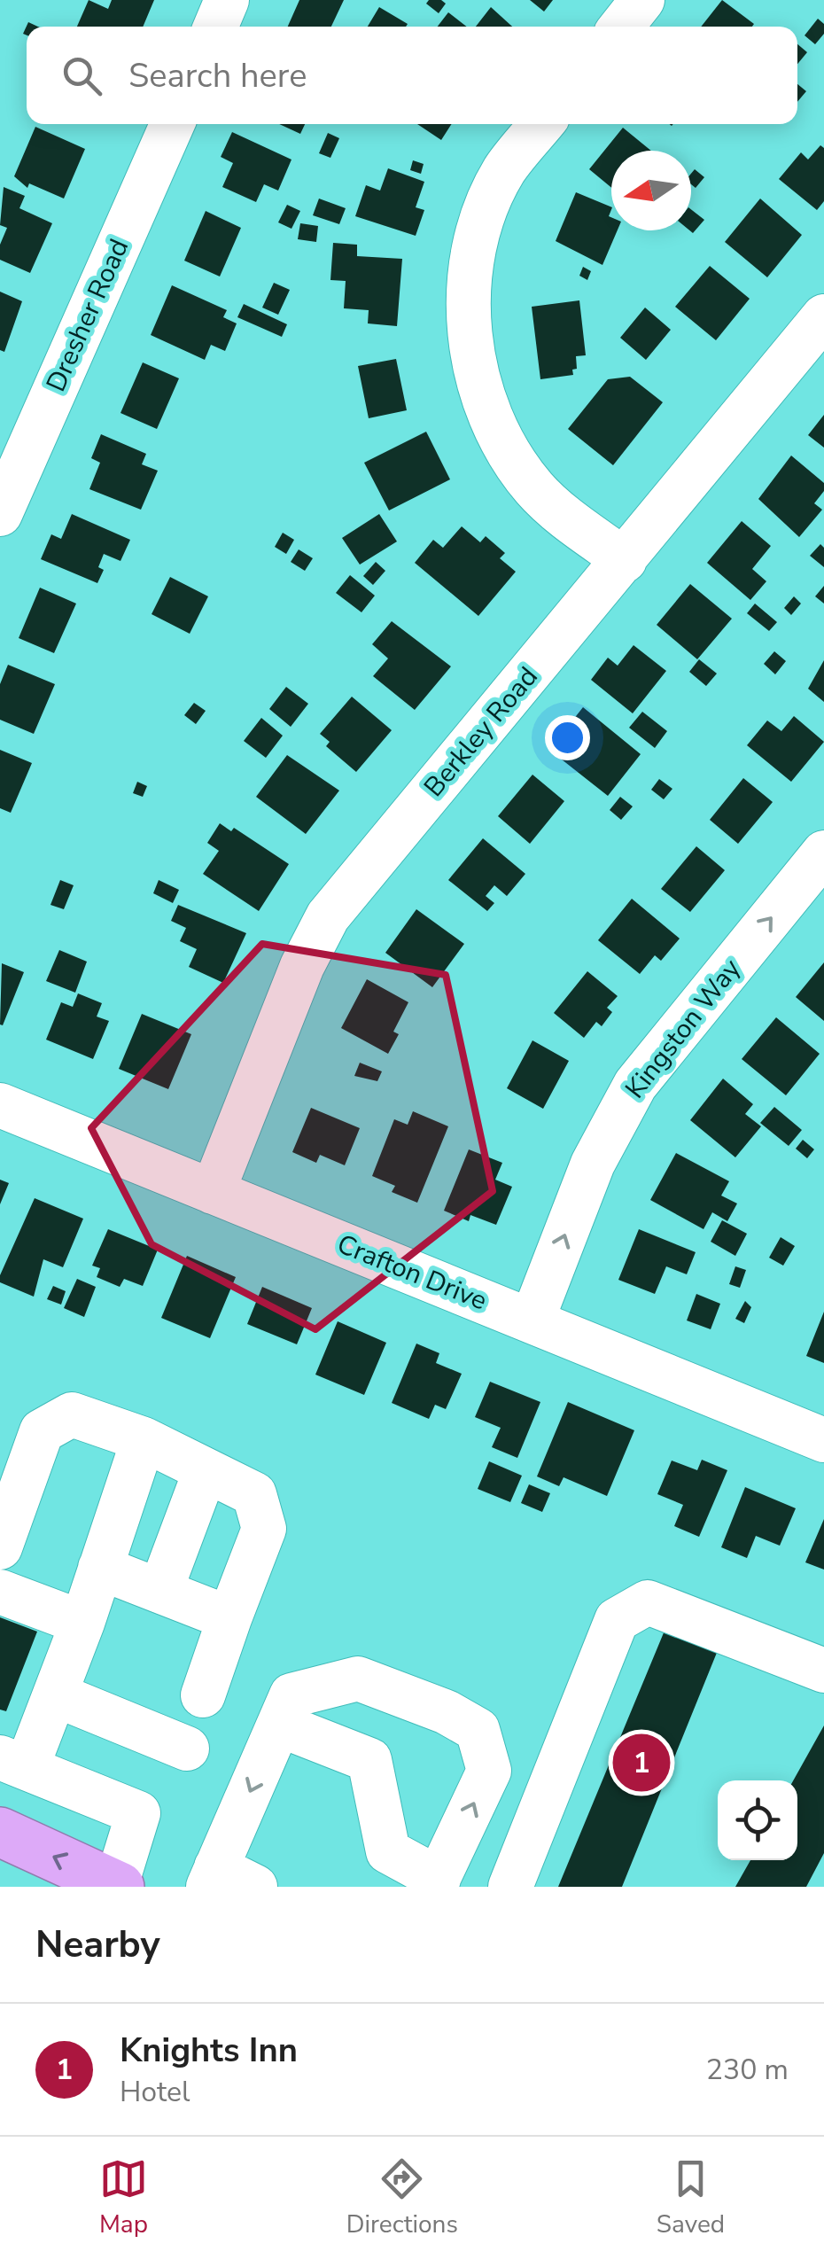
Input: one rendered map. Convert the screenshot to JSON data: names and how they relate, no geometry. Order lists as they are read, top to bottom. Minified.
{"streets":{"street":["Dresher Road","Berkley Road","Kingston Way","Crafton Drive"]},"crossings":[["Berkley Road","Crafton Drive"],["Kingston Way","Crafton Drive"]],"one_way":["Kingston Way"],"north":"left","page":{"search":"Search here","pins":"1","heading":"Nearby","list":[{"mark":"1","name":"Knights Inn","note":"Hotel","value":"230 m"}],"nav":["Map","Directions","Saved"]}}
